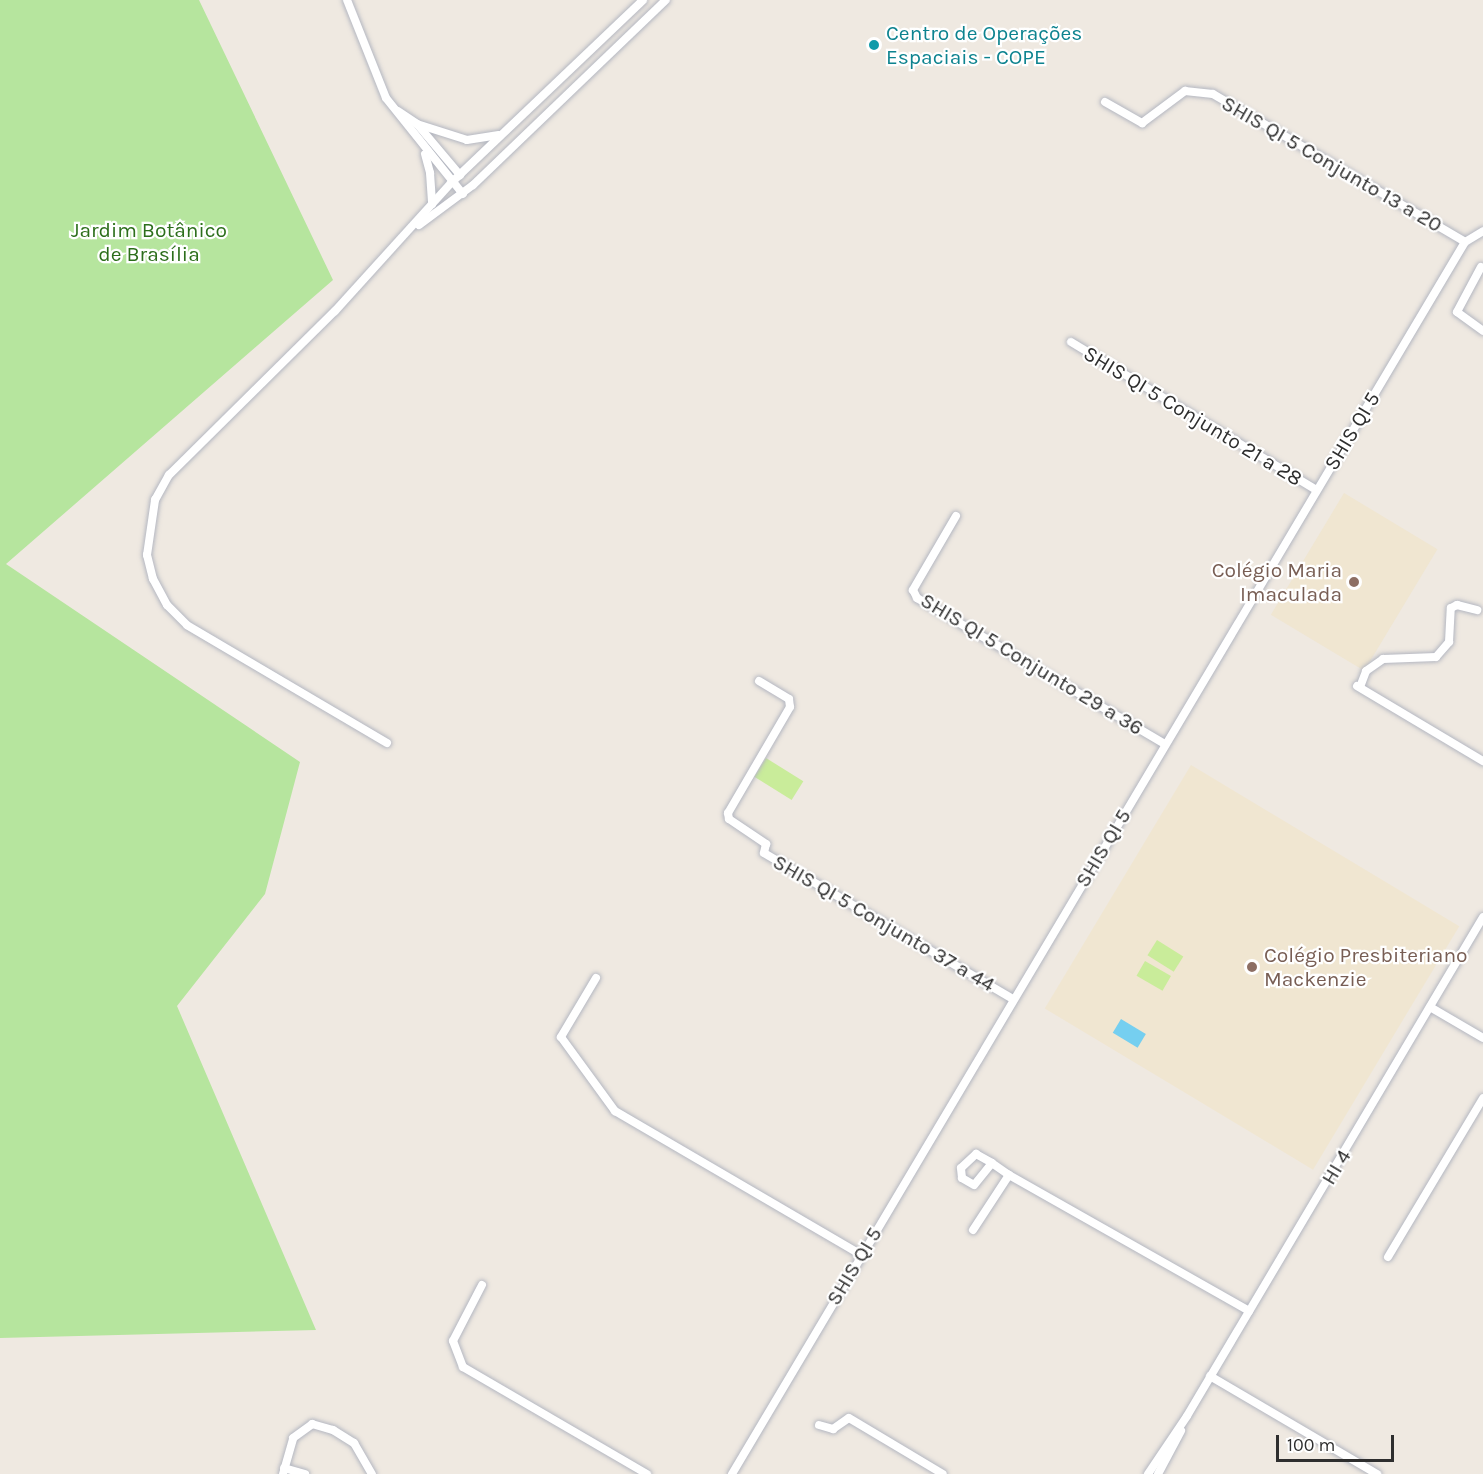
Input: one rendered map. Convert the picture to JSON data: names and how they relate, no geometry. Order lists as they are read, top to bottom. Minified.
{"streets":{"street":["SHIS QI 5 Conjunto 13 a 20","SHIS QI 5 Conjunto 21 a 28","SHIS QI 5","SHIS QI 5 Conjunto 29 a 36","SHIS QI 5 Conjunto 37 a 44","HI 4"]},"crossings":[["SHIS QI 5 Conjunto 13 a 20","SHIS QI 5"],["SHIS QI 5 Conjunto 21 a 28","SHIS QI 5"],["SHIS QI 5","SHIS QI 5 Conjunto 29 a 36"],["SHIS QI 5","SHIS QI 5 Conjunto 37 a 44"]],"parks":["Jardim Botânico de Brasília"],"places":["Centro de Operações Espaciais - COPE","Colégio Maria Imaculada","Colégio Presbiteriano Mackenzie"],"scale_bar":"100 m"}
